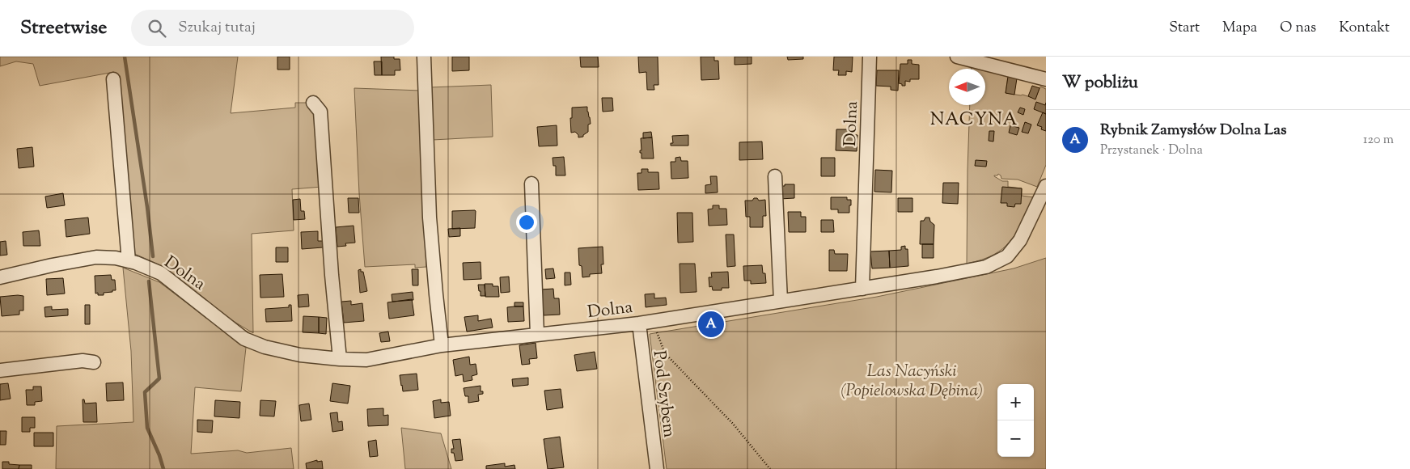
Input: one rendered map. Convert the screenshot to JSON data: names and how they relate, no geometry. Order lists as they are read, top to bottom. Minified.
{"streets":{"street":["Dolna","Pod Szybem"]},"crossings":[["Dolna","Pod Szybem"]],"districts":["NACYNA"],"parks":["Las Nacyński (Popielowska Dębina)"],"north":"left","page":{"header":"Streetwise","search":"Szukaj tutaj","nav":["Start","Mapa","O nas","Kontakt"],"heading":"W pobliżu","list":[{"mark":"A","name":"Rybnik Zamysłów Dolna Las","note":"Przystanek · Dolna","value":"120 m"}],"pins":"A","map_buttons":["+","−"]}}
